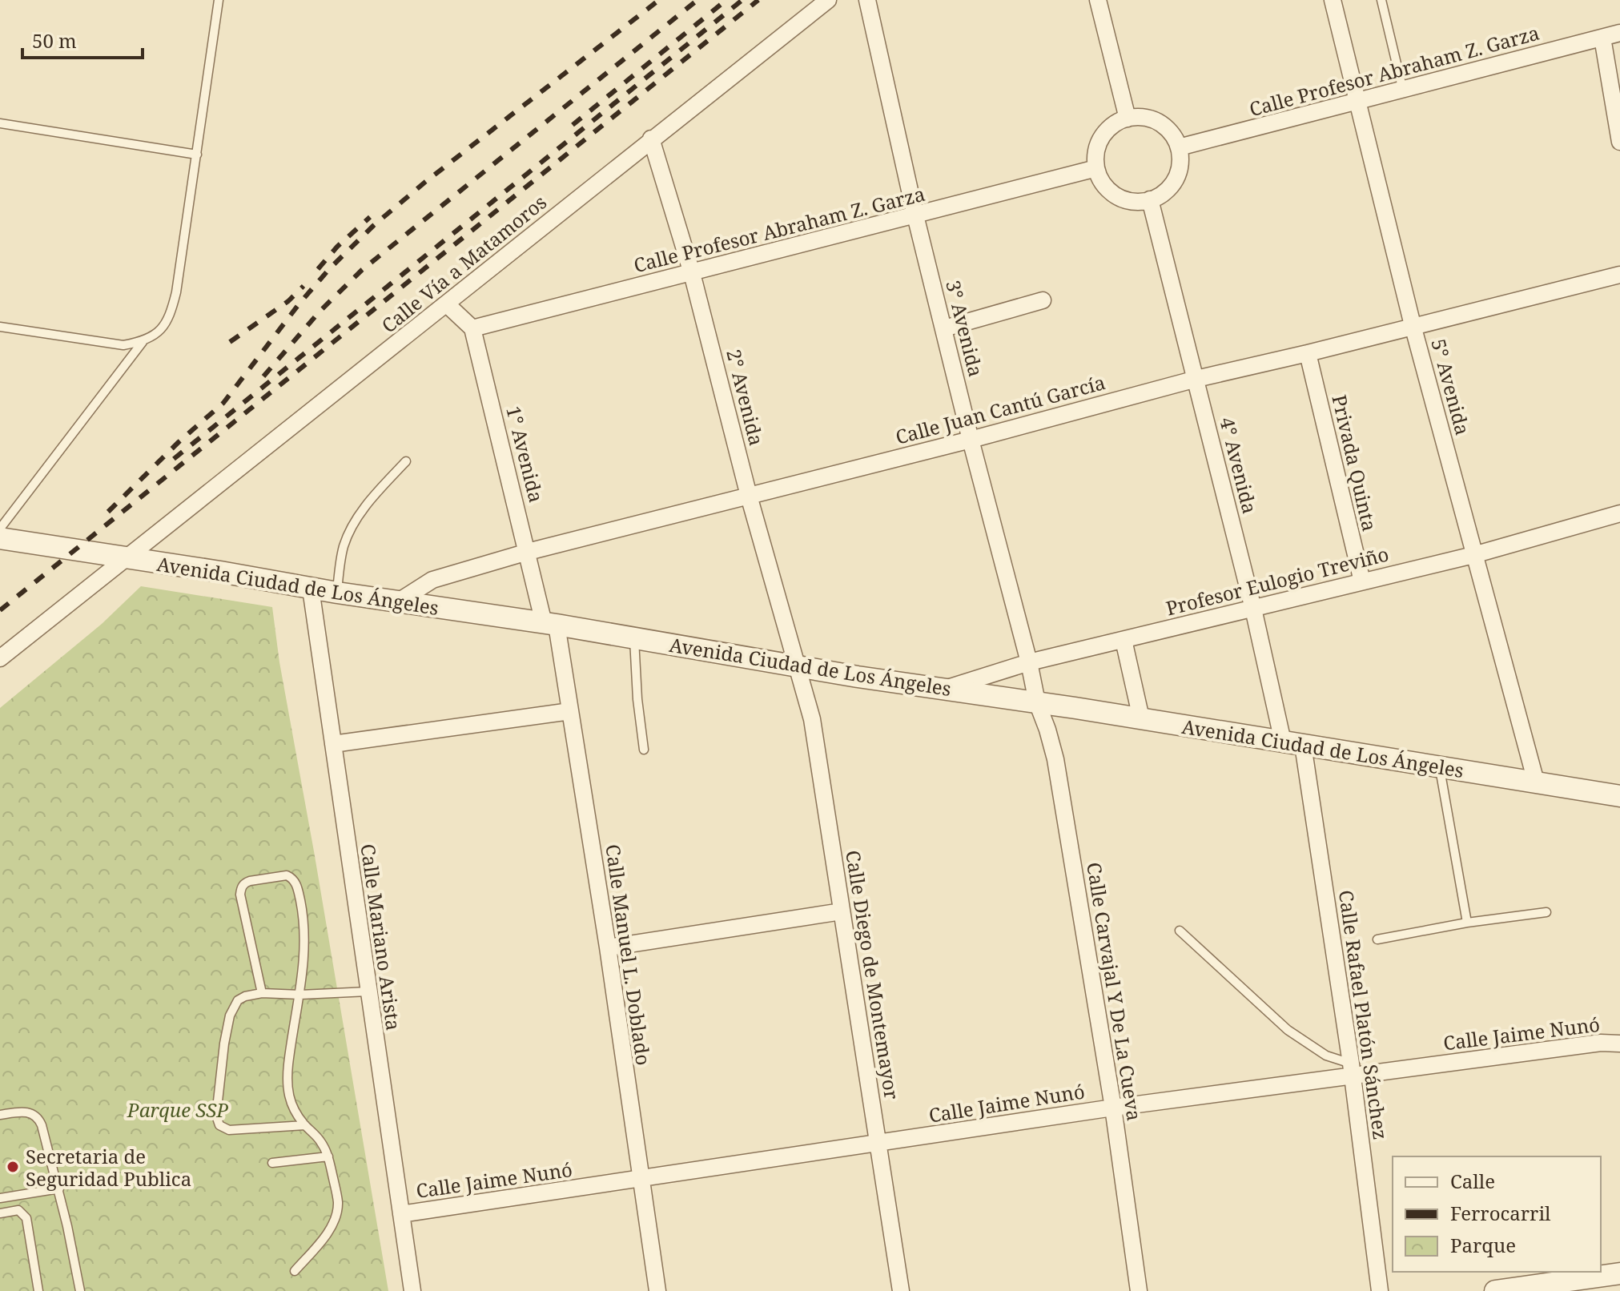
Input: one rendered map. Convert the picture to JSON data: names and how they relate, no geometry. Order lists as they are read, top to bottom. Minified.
{"streets":{"street":["Calle Profesor Abraham Z. Garza","Calle Vía a Matamoros","3° Avenida","5° Avenida","2° Avenida","Calle Juan Cantú García","1° Avenida","Privada Quinta","4° Avenida","Profesor Eulogio Treviño","Avenida Ciudad de Los Ángeles","Calle Mariano Arista","Calle Manuel L. Doblado","Calle Diego de Montemayor","Calle Carvajal Y De La Cueva","Calle Rafael Platón Sánchez","Calle Jaime Nunó"]},"crossings":[["Calle Profesor Abraham Z. Garza","3° Avenida"],["Calle Profesor Abraham Z. Garza","5° Avenida"],["Calle Profesor Abraham Z. Garza","2° Avenida"],["Calle Profesor Abraham Z. Garza","1° Avenida"],["Calle Profesor Abraham Z. Garza","4° Avenida"],["Calle Vía a Matamoros","2° Avenida"],["Calle Vía a Matamoros","Avenida Ciudad de Los Ángeles"],["3° Avenida","Calle Juan Cantú García"],["3° Avenida","Profesor Eulogio Treviño"],["3° Avenida","Avenida Ciudad de Los Ángeles"],["3° Avenida","Calle Carvajal Y De La Cueva"],["5° Avenida","Calle Juan Cantú García"],["5° Avenida","Profesor Eulogio Treviño"],["5° Avenida","Avenida Ciudad de Los Ángeles"],["2° Avenida","Calle Juan Cantú García"],["2° Avenida","Avenida Ciudad de Los Ángeles"],["2° Avenida","Calle Diego de Montemayor"],["Calle Juan Cantú García","1° Avenida"],["Calle Juan Cantú García","Privada Quinta"],["Calle Juan Cantú García","4° Avenida"],["Calle Juan Cantú García","Avenida Ciudad de Los Ángeles"],["1° Avenida","Avenida Ciudad de Los Ángeles"],["1° Avenida","Calle Manuel L. Doblado"],["Privada Quinta","Profesor Eulogio Treviño"],["4° Avenida","Profesor Eulogio Treviño"],["4° Avenida","Avenida Ciudad de Los Ángeles"],["4° Avenida","Calle Rafael Platón Sánchez"],["Profesor Eulogio Treviño","Avenida Ciudad de Los Ángeles"],["Avenida Ciudad de Los Ángeles","Calle Mariano Arista"],["Avenida Ciudad de Los Ángeles","Calle Manuel L. Doblado"],["Avenida Ciudad de Los Ángeles","Calle Diego de Montemayor"],["Avenida Ciudad de Los Ángeles","Calle Carvajal Y De La Cueva"],["Avenida Ciudad de Los Ángeles","Calle Rafael Platón Sánchez"],["Calle Mariano Arista","Calle Jaime Nunó"],["Calle Manuel L. Doblado","Calle Jaime Nunó"],["Calle Diego de Montemayor","Calle Jaime Nunó"],["Calle Carvajal Y De La Cueva","Calle Jaime Nunó"],["Calle Rafael Platón Sánchez","Calle Jaime Nunó"]],"parks":["Parque SSP"],"places":["Secretaria de Seguridad Publica"],"legend":["Calle","Ferrocarril","Parque"],"scale_bar":"50 m"}
